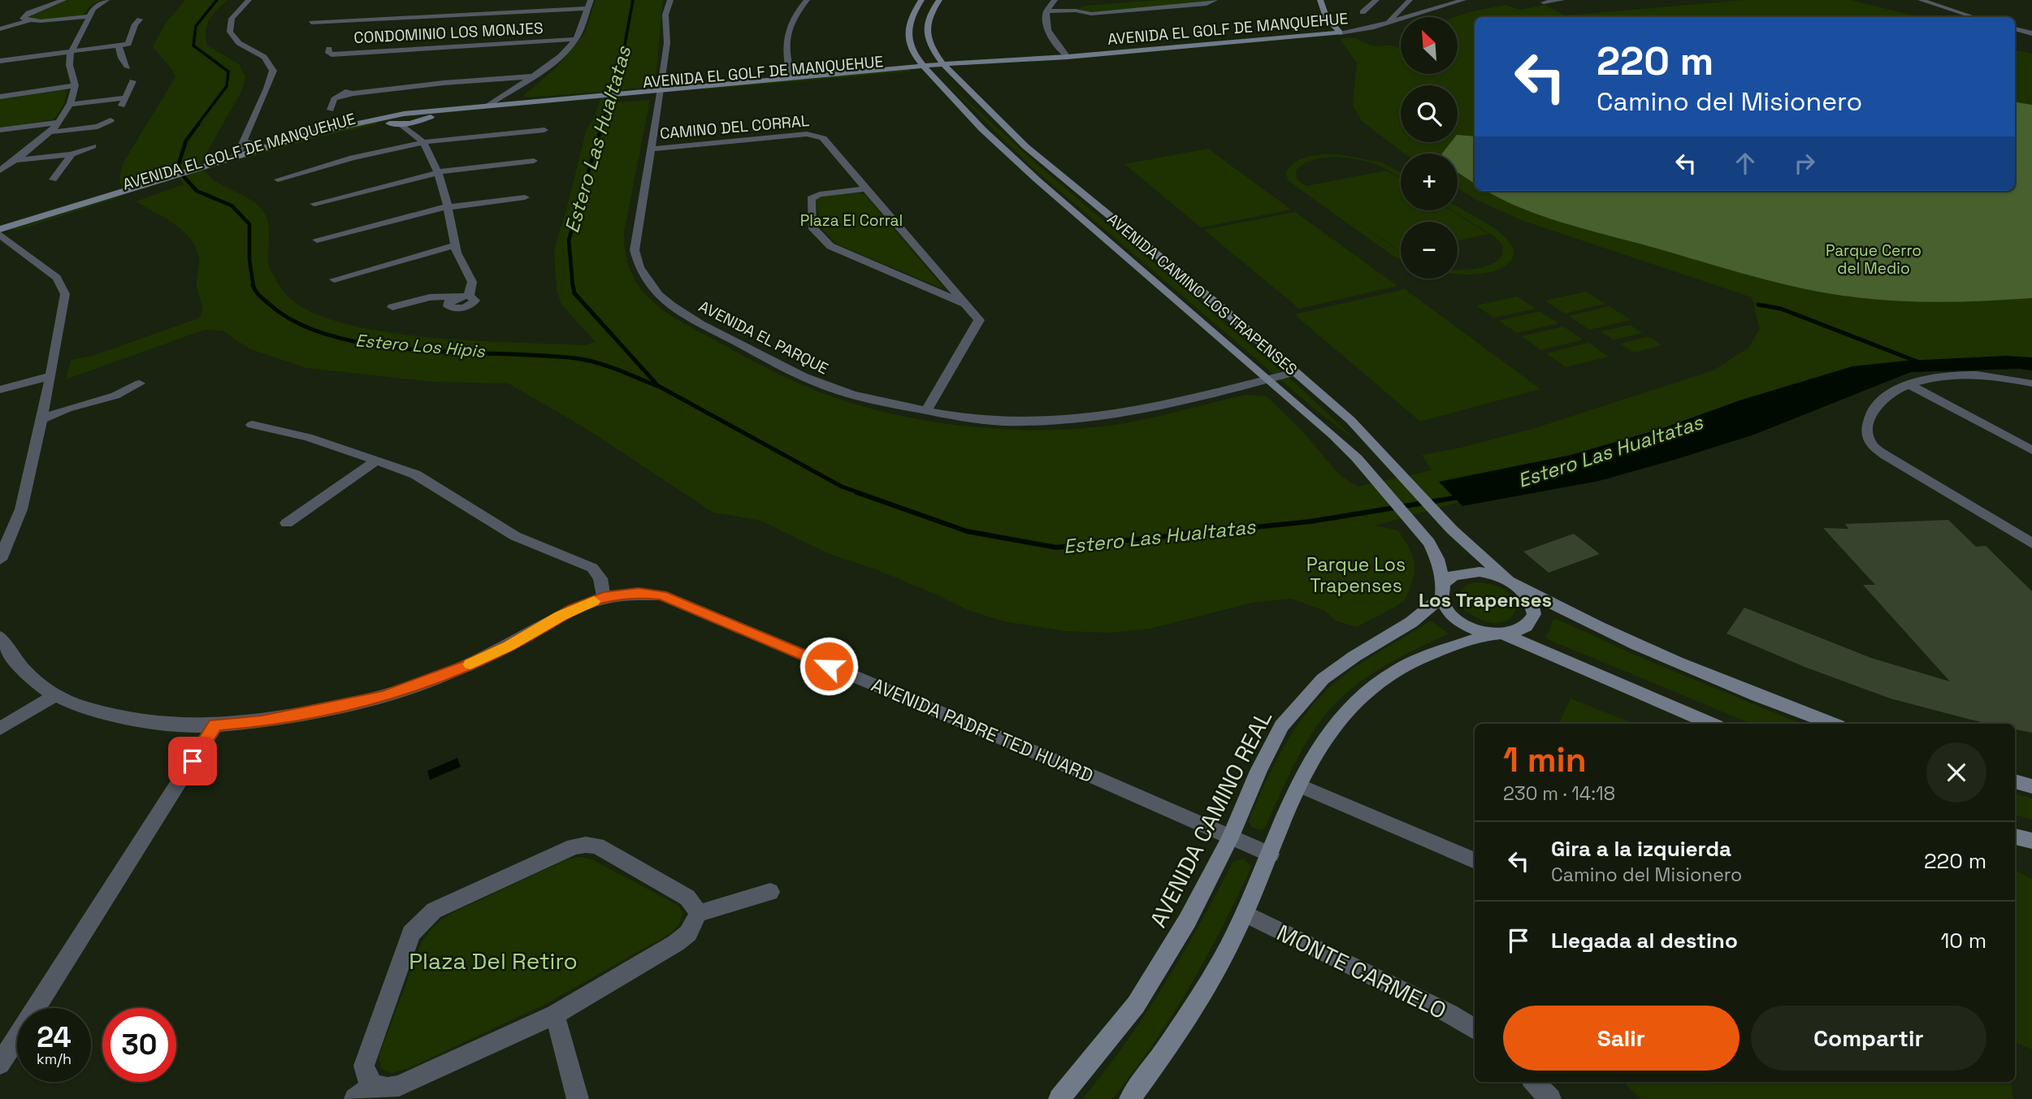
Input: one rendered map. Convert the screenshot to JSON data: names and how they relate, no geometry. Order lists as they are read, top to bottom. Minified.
{"streets":{"main road":["AVENIDA EL GOLF DE MANQUEHUE","AVENIDA CAMINO LOS TRAPENSES","AVENIDA CAMINO REAL"],"street":["CONDOMINIO LOS MONJES","CAMINO DEL CORRAL","AVENIDA EL PARQUE","AVENIDA PADRE TED HUARD","MONTE CARMELO"]},"crossings":[["AVENIDA EL GOLF DE MANQUEHUE","AVENIDA CAMINO LOS TRAPENSES"],["AVENIDA EL GOLF DE MANQUEHUE","AVENIDA EL PARQUE"],["CAMINO DEL CORRAL","AVENIDA EL PARQUE"],["AVENIDA CAMINO LOS TRAPENSES","AVENIDA EL PARQUE"],["AVENIDA CAMINO LOS TRAPENSES","AVENIDA CAMINO REAL"],["AVENIDA PADRE TED HUARD","AVENIDA CAMINO REAL"]],"districts":["Los Trapenses"],"water":["Estero Las Hualtatas","Estero Los Hipis"],"parks":["Plaza El Corral","Parque Cerro del Medio","Parque Los Trapenses","Plaza Del Retiro"],"north":"top left","page":{"map_buttons":["+","−"],"turn":["220 m","Camino del Misionero"],"heading":["1 min","230 m · 14:18"],"list":[{"name":"Gira a la izquierda","note":"Camino del Misionero","value":"220 m"},{"name":"Llegada al destino","value":"10 m"}],"buttons":["Salir","Compartir"],"speed":"24 km/h","limit":"30"}}
